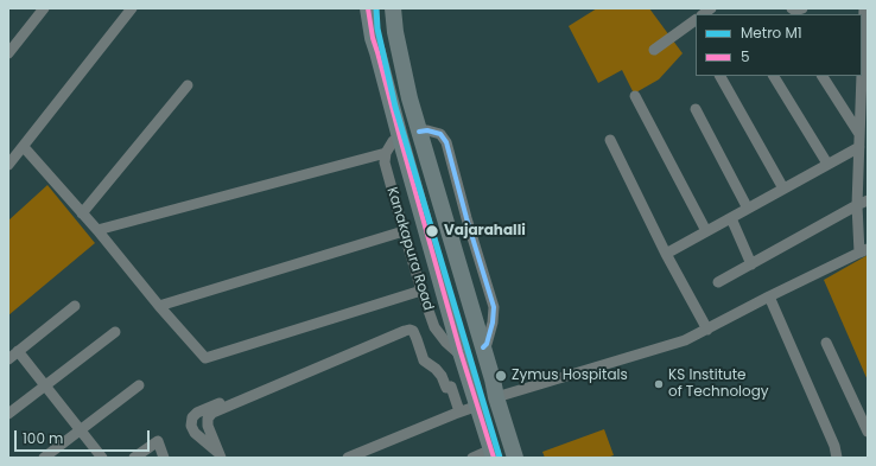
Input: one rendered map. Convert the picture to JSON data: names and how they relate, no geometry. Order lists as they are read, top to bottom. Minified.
{"streets":{"highway":["Kanakapura Road"]},"places":["Vajarahalli","Zymus Hospitals","KS Institute of Technology"],"lines":["metro line M1","transit line 5"],"legend":["Metro M1","5"],"scale_bar":"100 m"}
